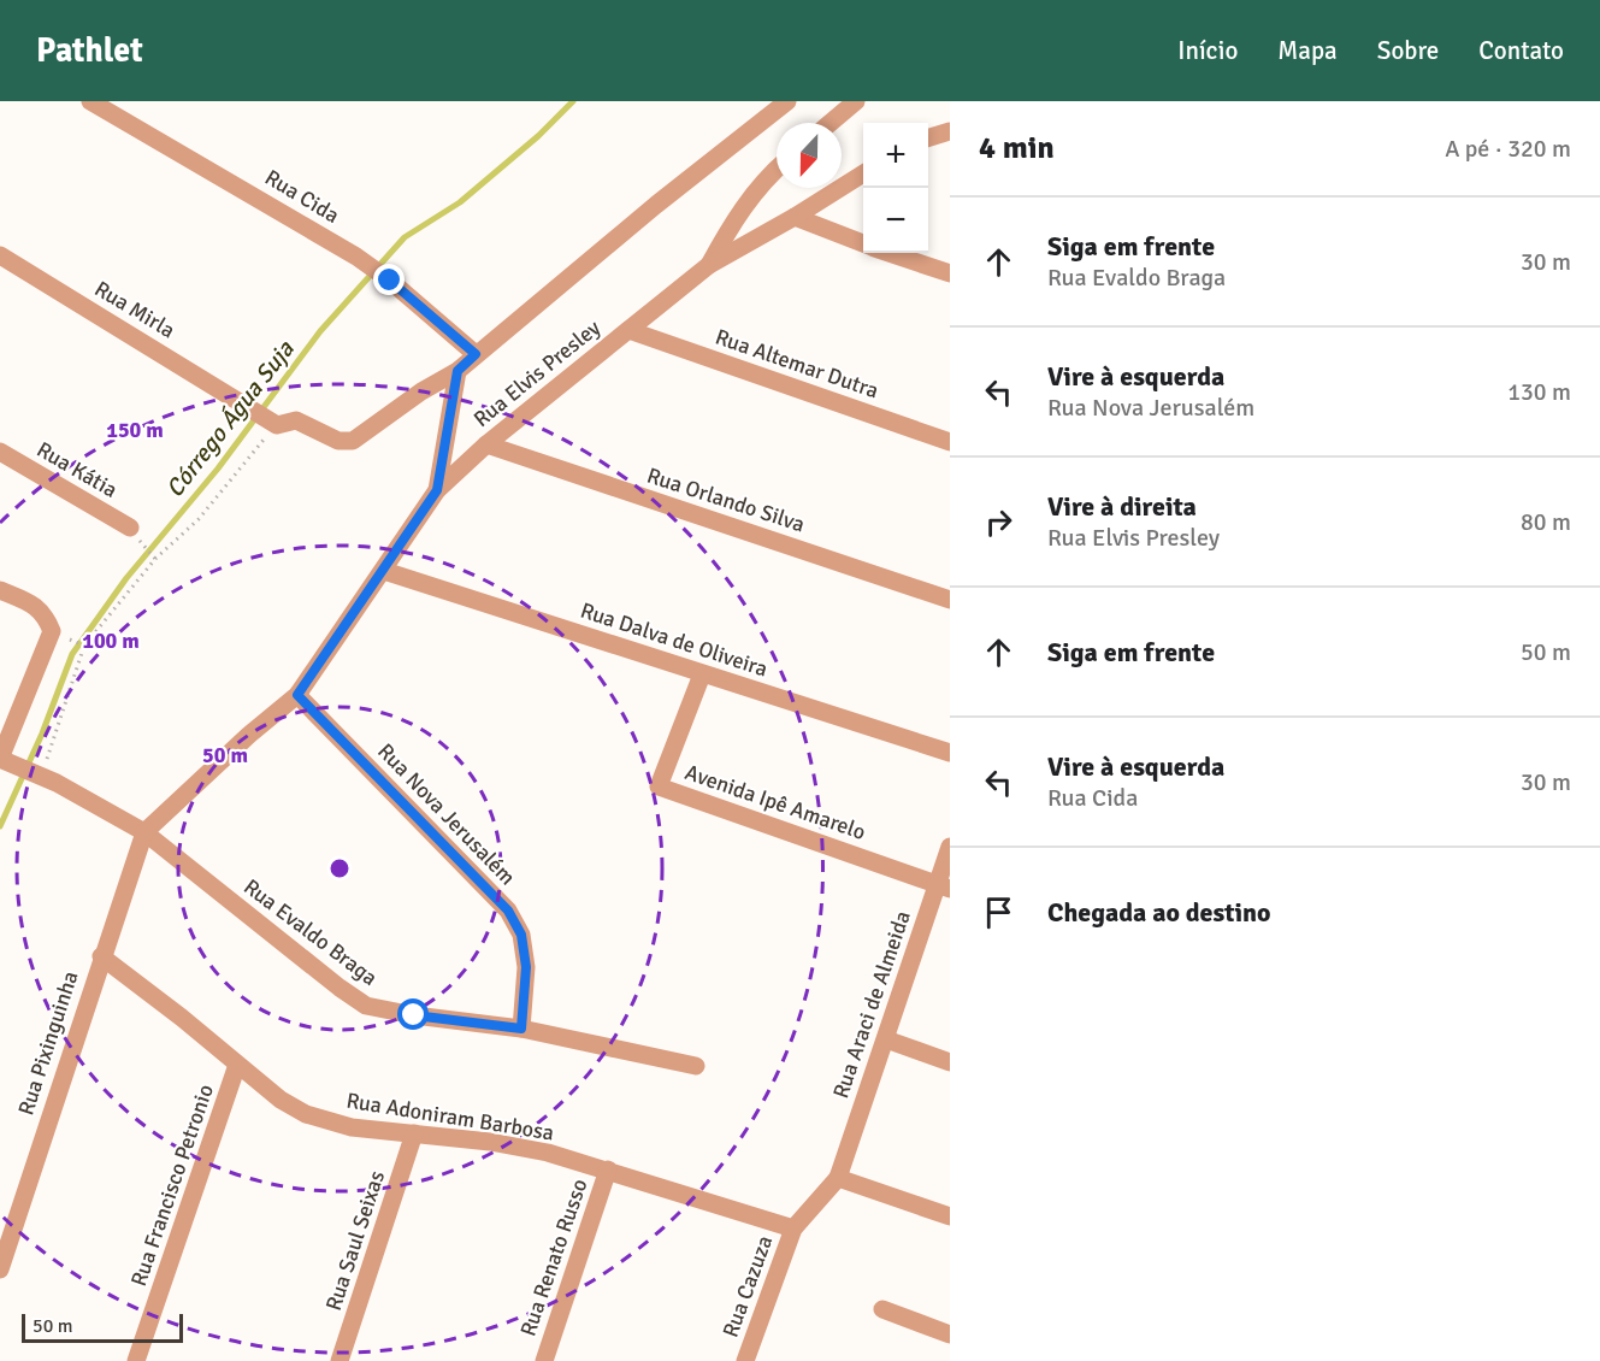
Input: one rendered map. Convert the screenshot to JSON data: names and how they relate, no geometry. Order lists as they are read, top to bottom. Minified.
{"streets":{"street":["Rua Cida","Rua Mirla","Rua Altemar Dutra","Rua Elvis Presley","Rua Kátia","Rua Orlando Silva","Rua Dalva de Oliveira","Avenida Ipê Amarelo","Rua Nova Jerusalém","Rua Evaldo Braga","Rua Araci de Almeida","Rua Pixinguinha","Rua Adoniram Barbosa","Rua Francisco Petronio","Rua Saul Seixas","Rua Renato Russo","Rua Cazuza"]},"crossings":[["Rua Altemar Dutra","Rua Elvis Presley"],["Rua Elvis Presley","Rua Orlando Silva"],["Rua Elvis Presley","Rua Dalva de Oliveira"],["Rua Elvis Presley","Rua Nova Jerusalém"],["Rua Elvis Presley","Rua Evaldo Braga"],["Rua Elvis Presley","Rua Pixinguinha"],["Rua Dalva de Oliveira","Avenida Ipê Amarelo"],["Avenida Ipê Amarelo","Rua Araci de Almeida"],["Rua Nova Jerusalém","Rua Evaldo Braga"],["Rua Evaldo Braga","Rua Pixinguinha"],["Rua Pixinguinha","Rua Adoniram Barbosa"],["Rua Adoniram Barbosa","Rua Francisco Petronio"],["Rua Adoniram Barbosa","Rua Saul Seixas"],["Rua Adoniram Barbosa","Rua Renato Russo"],["Rua Adoniram Barbosa","Rua Cazuza"]],"water":["Córrego Água Suja"],"scale_bar":"50 m","north":"bottom","page":{"header":"Pathlet","nav":["Início","Mapa","Sobre","Contato"],"heading":["4 min","A pé · 320 m"],"map_buttons":["+","−"],"list":[["Siga em frente","Rua Evaldo Braga","30 m"],["Vire à esquerda","Rua Nova Jerusalém","130 m"],["Vire à direita","Rua Elvis Presley","80 m"],["Siga em frente","50 m"],["Vire à esquerda","Rua Cida","30 m"],"Chegada ao destino"],"scale":"50 m"},"rings":["150 m","100 m","50 m"]}
